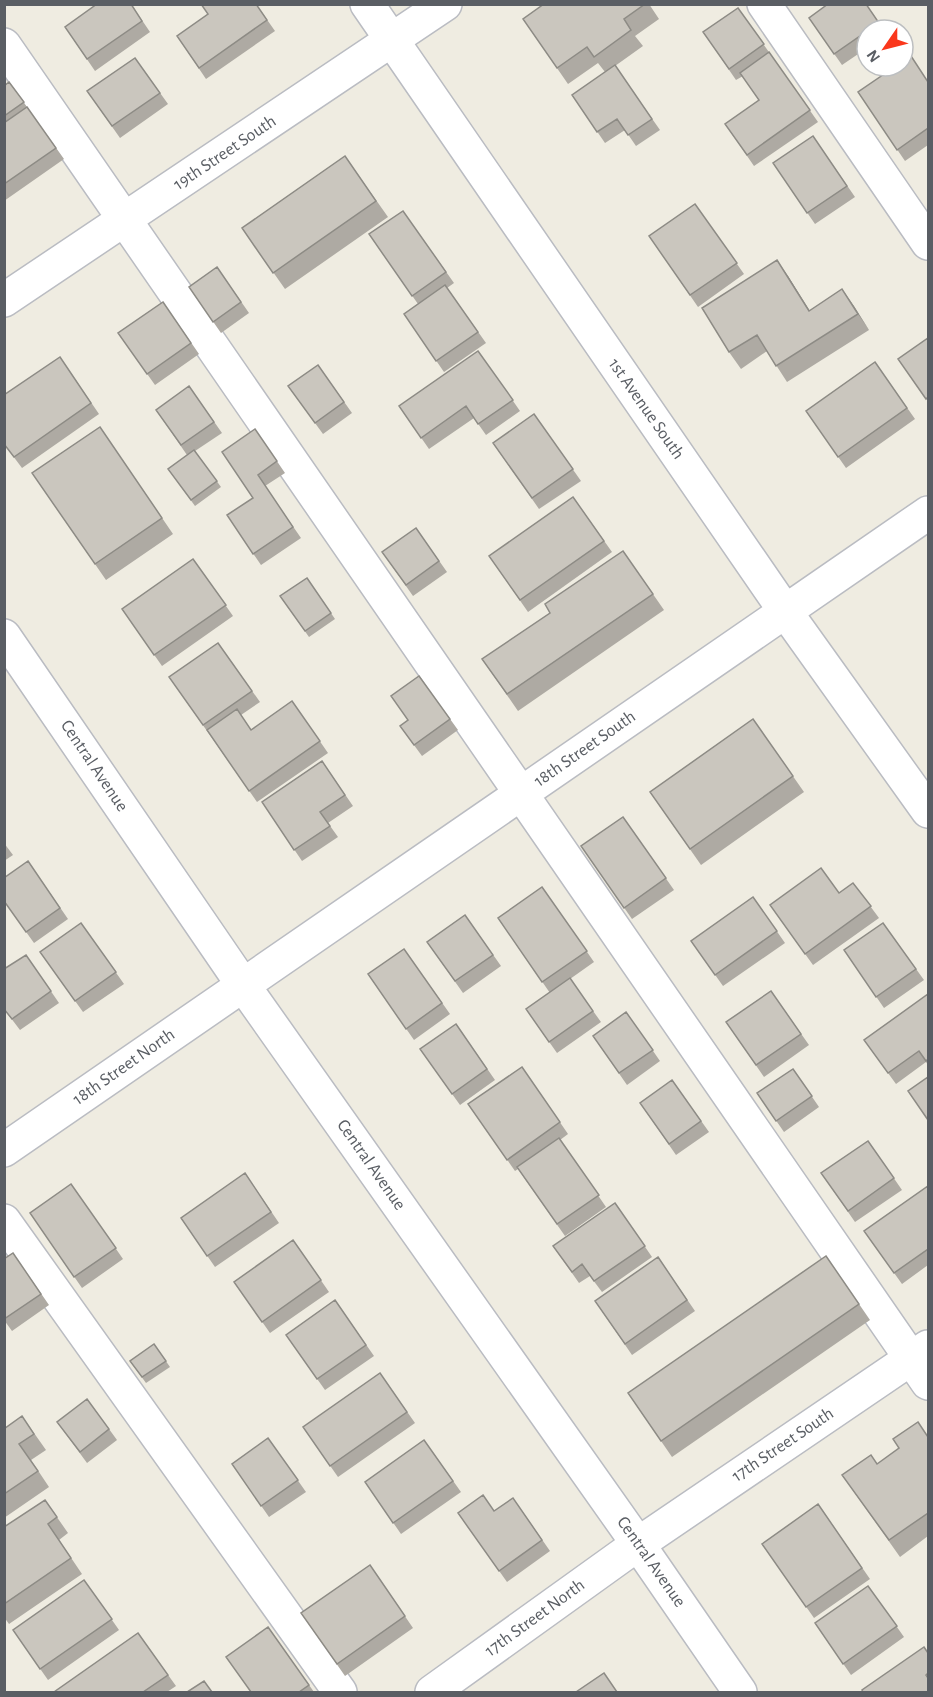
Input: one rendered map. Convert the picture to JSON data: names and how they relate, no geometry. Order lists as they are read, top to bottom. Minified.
{"streets":{"street":["19th Street South","1st Avenue South","18th Street South","Central Avenue","18th Street North","17th Street South","17th Street North"]},"crossings":[["19th Street South","1st Avenue South"],["1st Avenue South","18th Street South"],["18th Street South","Central Avenue"],["18th Street South","18th Street North"],["Central Avenue","18th Street North"],["Central Avenue","17th Street South"],["Central Avenue","17th Street North"],["17th Street South","17th Street North"]],"north":"bottom left"}
